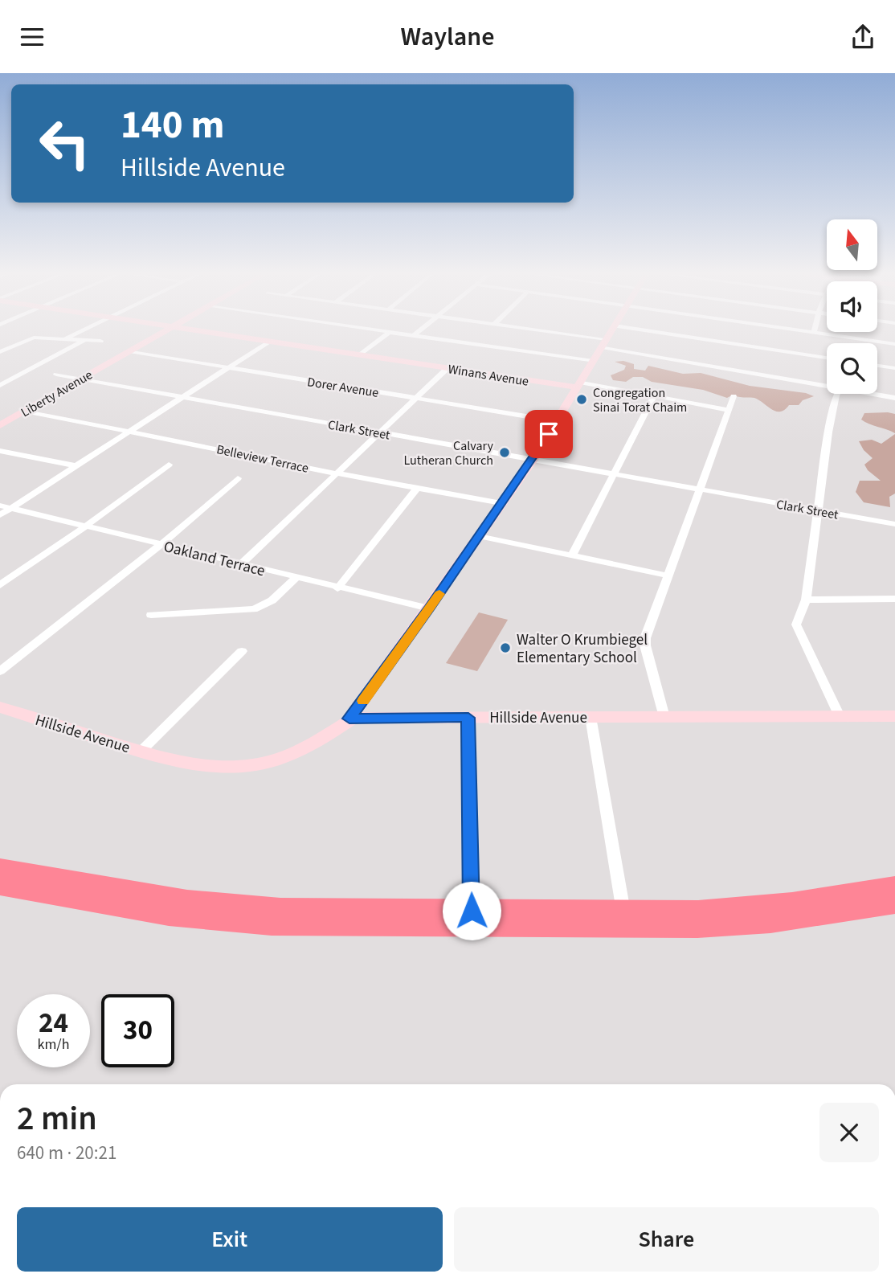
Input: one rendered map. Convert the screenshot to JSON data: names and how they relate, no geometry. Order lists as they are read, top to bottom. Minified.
{"streets":{"street":["Winans Avenue","Dorer Avenue","Liberty Avenue","Clark Street","Belleview Terrace","Oakland Terrace","Hillside Avenue"]},"crossings":[["Dorer Avenue","Liberty Avenue"],["Liberty Avenue","Clark Street"],["Liberty Avenue","Belleview Terrace"]],"places":["Congregation Sinai Torat Chaim","Calvary Lutheran Church","Walter O Krumbiegel Elementary School"],"north":"top","page":{"header":"Waylane","turn":["140 m","Hillside Avenue"],"speed":"24 km/h","limit":"30","heading":["2 min","640 m · 20:21"],"buttons":["Exit","Share"]}}
